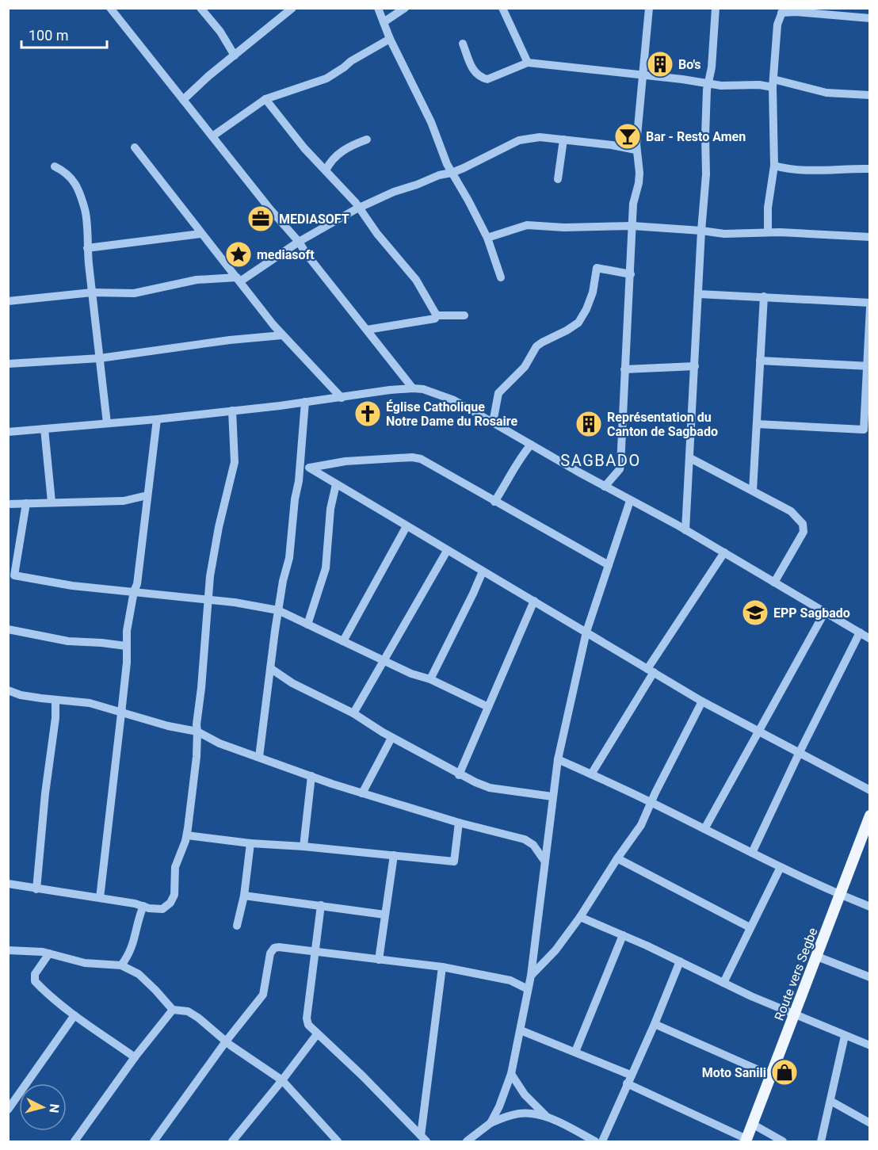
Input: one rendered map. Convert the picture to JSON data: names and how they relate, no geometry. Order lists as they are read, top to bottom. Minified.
{"streets":{"main road":["Route vers Segbe"]},"districts":["SAGBADO"],"places":{"building":["Bo's","Représentation du Canton de Sagbado"],"bar":["Bar - Resto Amen"],"office":["MEDIASOFT"],"place":["mediasoft"],"church":["Église Catholique Notre Dame du Rosaire"],"school or university":["EPP Sagbado"],"shop":["Moto Sanili"]},"scale_bar":"100 m","north":"right"}
